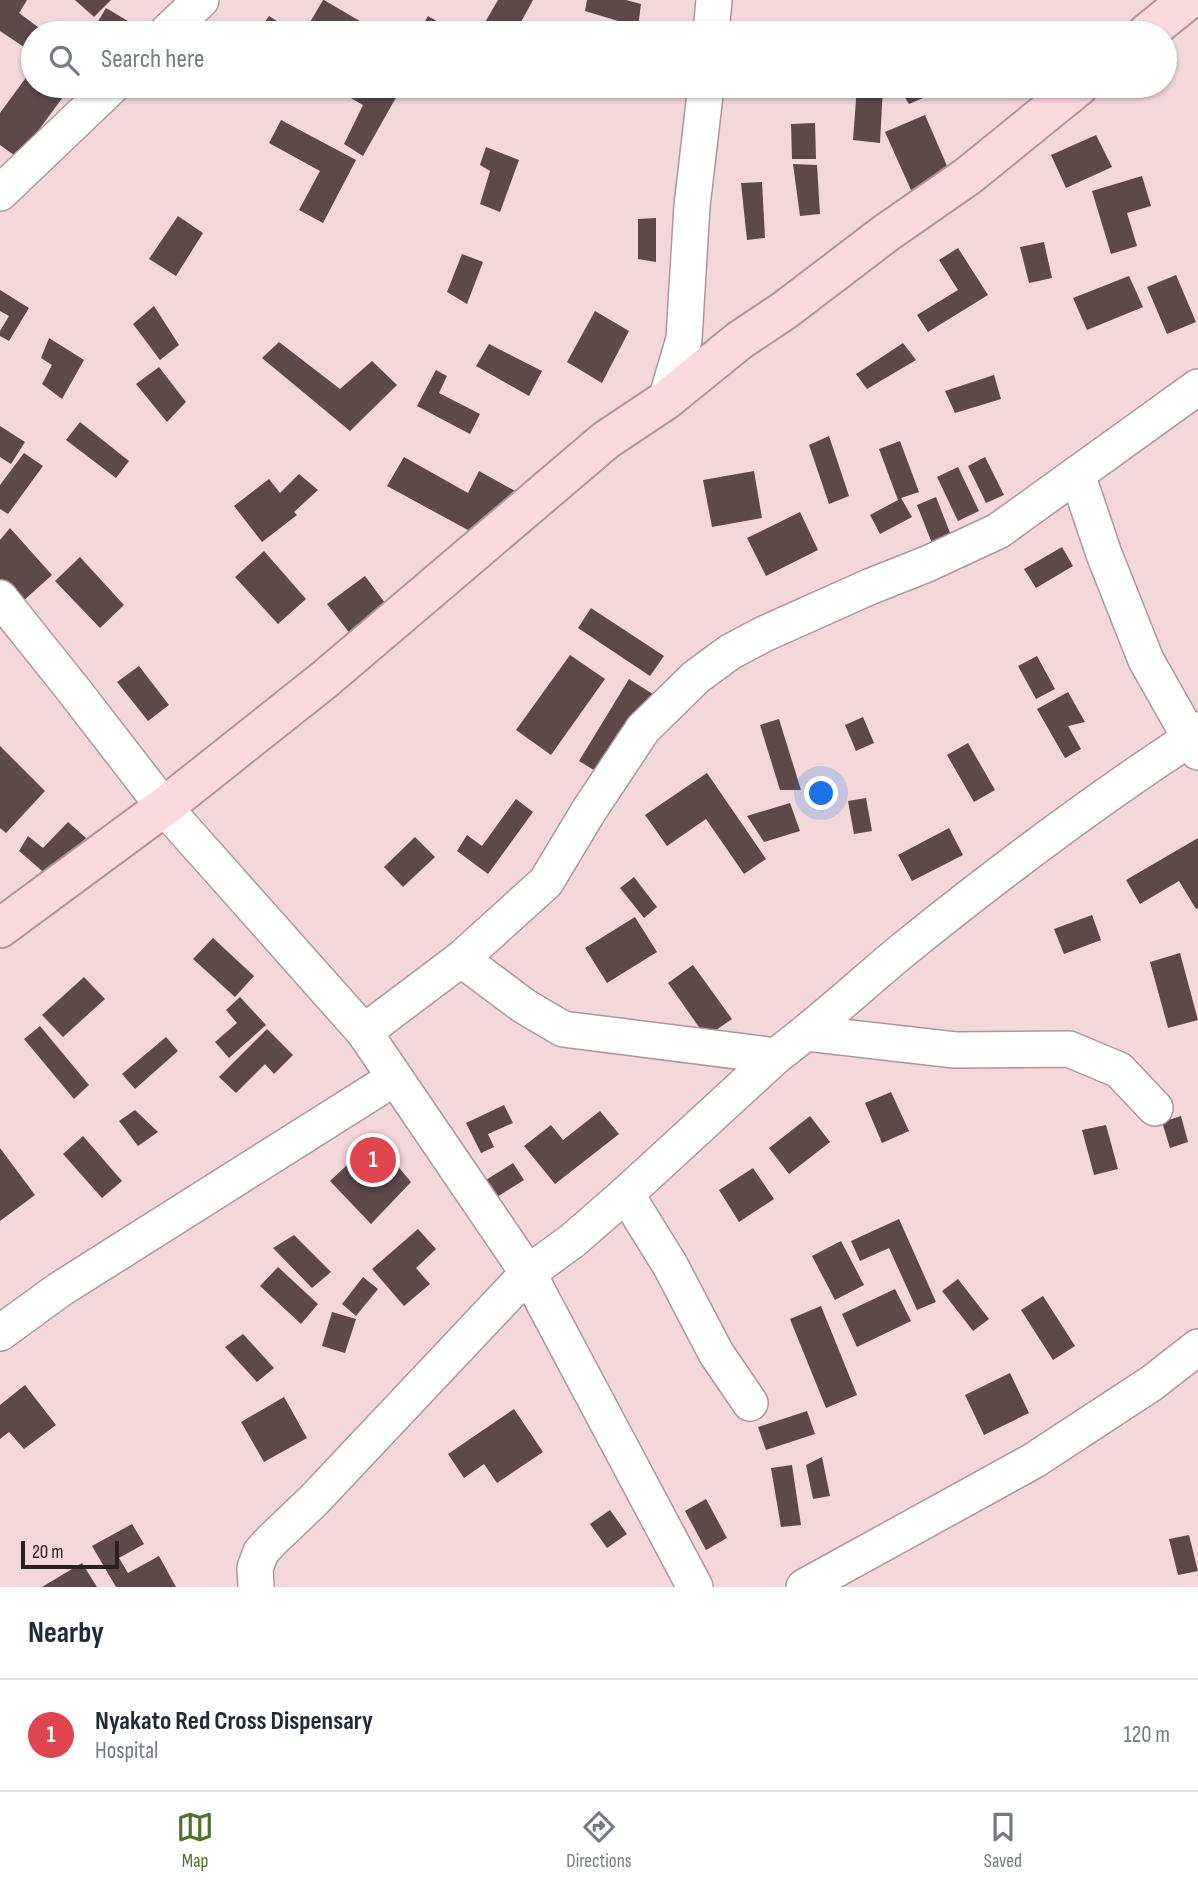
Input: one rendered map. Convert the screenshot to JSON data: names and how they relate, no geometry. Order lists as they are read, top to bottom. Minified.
{"scale_bar":"20 m","page":{"search":"Search here","pins":"1","scale":"20 m","heading":"Nearby","list":[{"mark":"1","name":"Nyakato Red Cross Dispensary","note":"Hospital","value":"120 m"}],"nav":["Map","Directions","Saved"]}}
